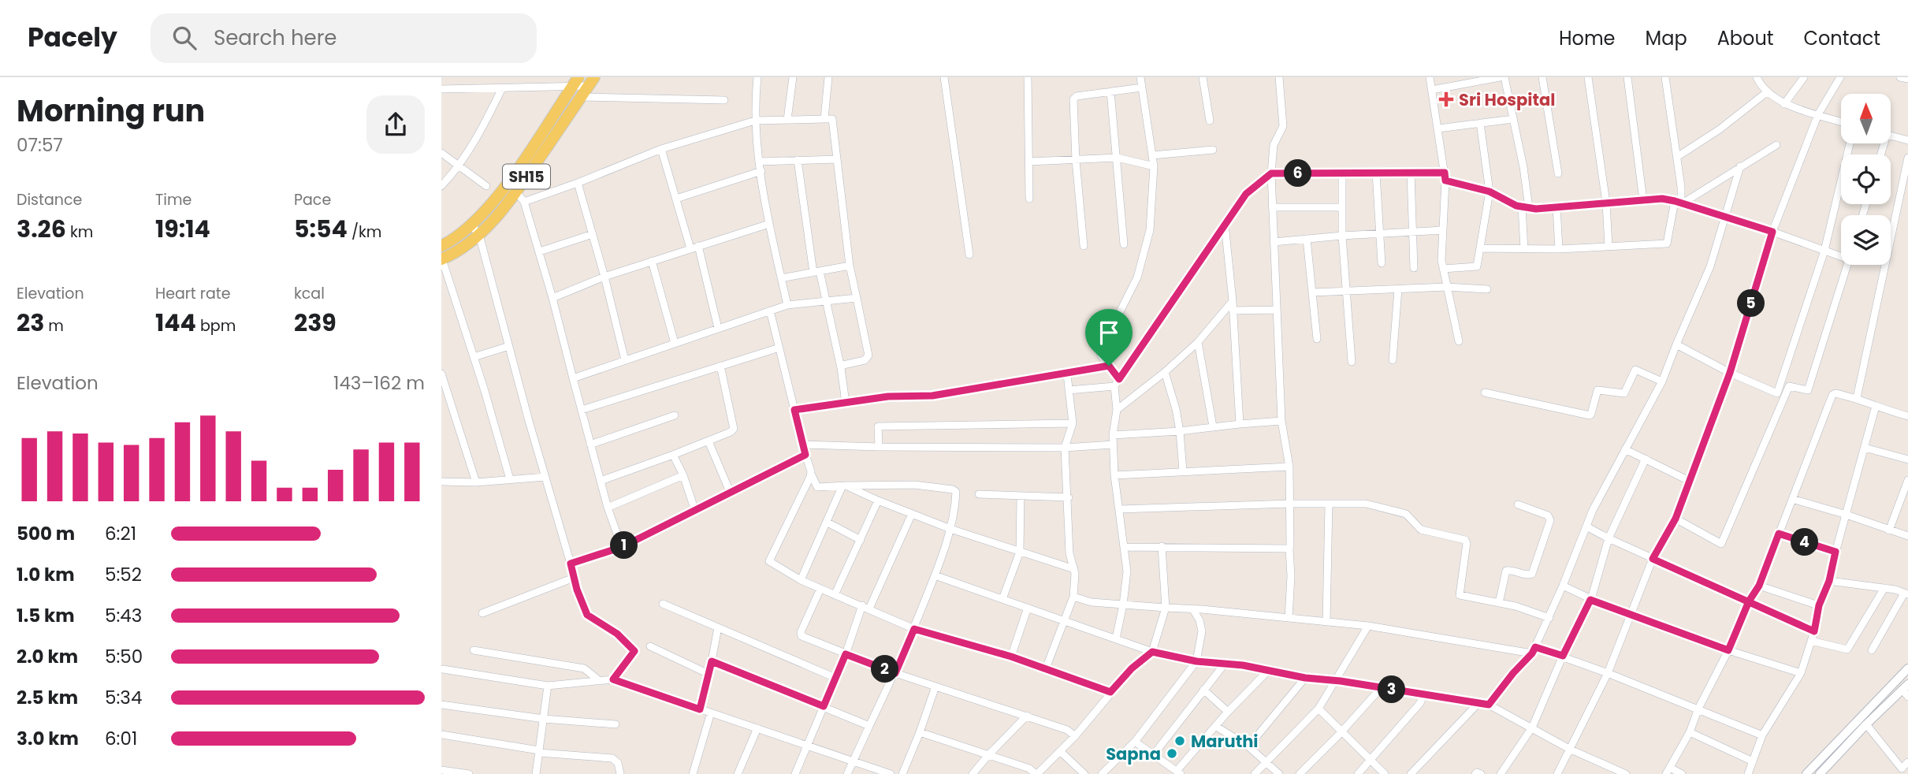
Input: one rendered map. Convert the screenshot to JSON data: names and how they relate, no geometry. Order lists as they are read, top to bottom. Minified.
{"streets":{"main road":["SH15"]},"places":{"health":["Sri Hospital"],"other":["Maruthi","Sapna"]},"north":"top","page":{"header":"Pacely","search":"Search here","nav":["Home","Map","About","Contact"],"heading":["Morning run","07:57"],"pins":["6","5","4","1","2","3"],"stats":[["Distance","3.26 km"],["Time","19:14"],["Pace","5:54 /km"],["Elevation","23 m"],["Heart rate","144 bpm"],["kcal","239"]],"chart":["Elevation","143–162 m"],"list":[{"name":"500 m","note":"6:21"},{"name":"1.0 km","note":"5:52"},{"name":"1.5 km","note":"5:43"},{"name":"2.0 km","note":"5:50"},{"name":"2.5 km","note":"5:34"},{"name":"3.0 km","note":"6:01"}]}}
